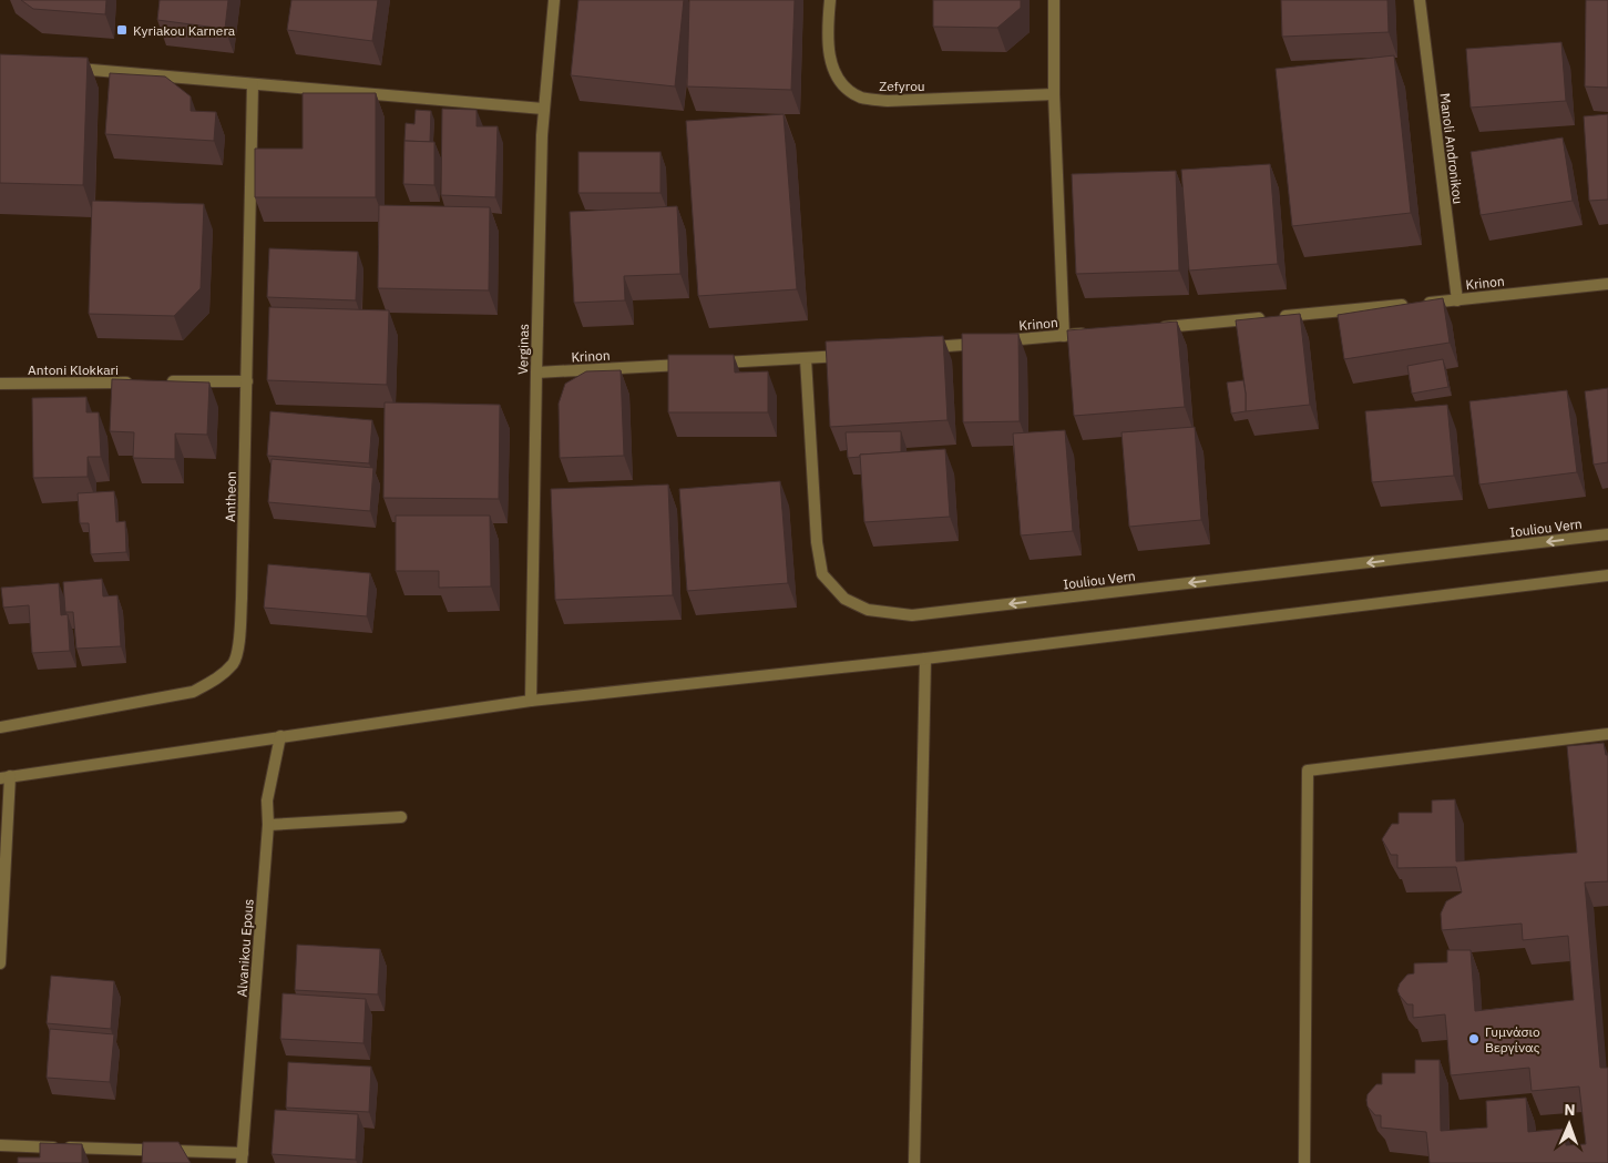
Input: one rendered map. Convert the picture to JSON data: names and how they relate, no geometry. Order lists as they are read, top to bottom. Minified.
{"streets":{"street":["Zefyrou","Manoli Andronikou","Krinon","Verginas","Antoni Klokkari","Antheon","Iouliou Vern","Alvanikou Epous"]},"crossings":[["Manoli Andronikou","Krinon"],["Krinon","Verginas"],["Krinon","Iouliou Vern"]],"places":{"transit":["Kyriakou Karnera"],"other":["Γυμνάσιο Βεργίνας"]},"north":"top"}
